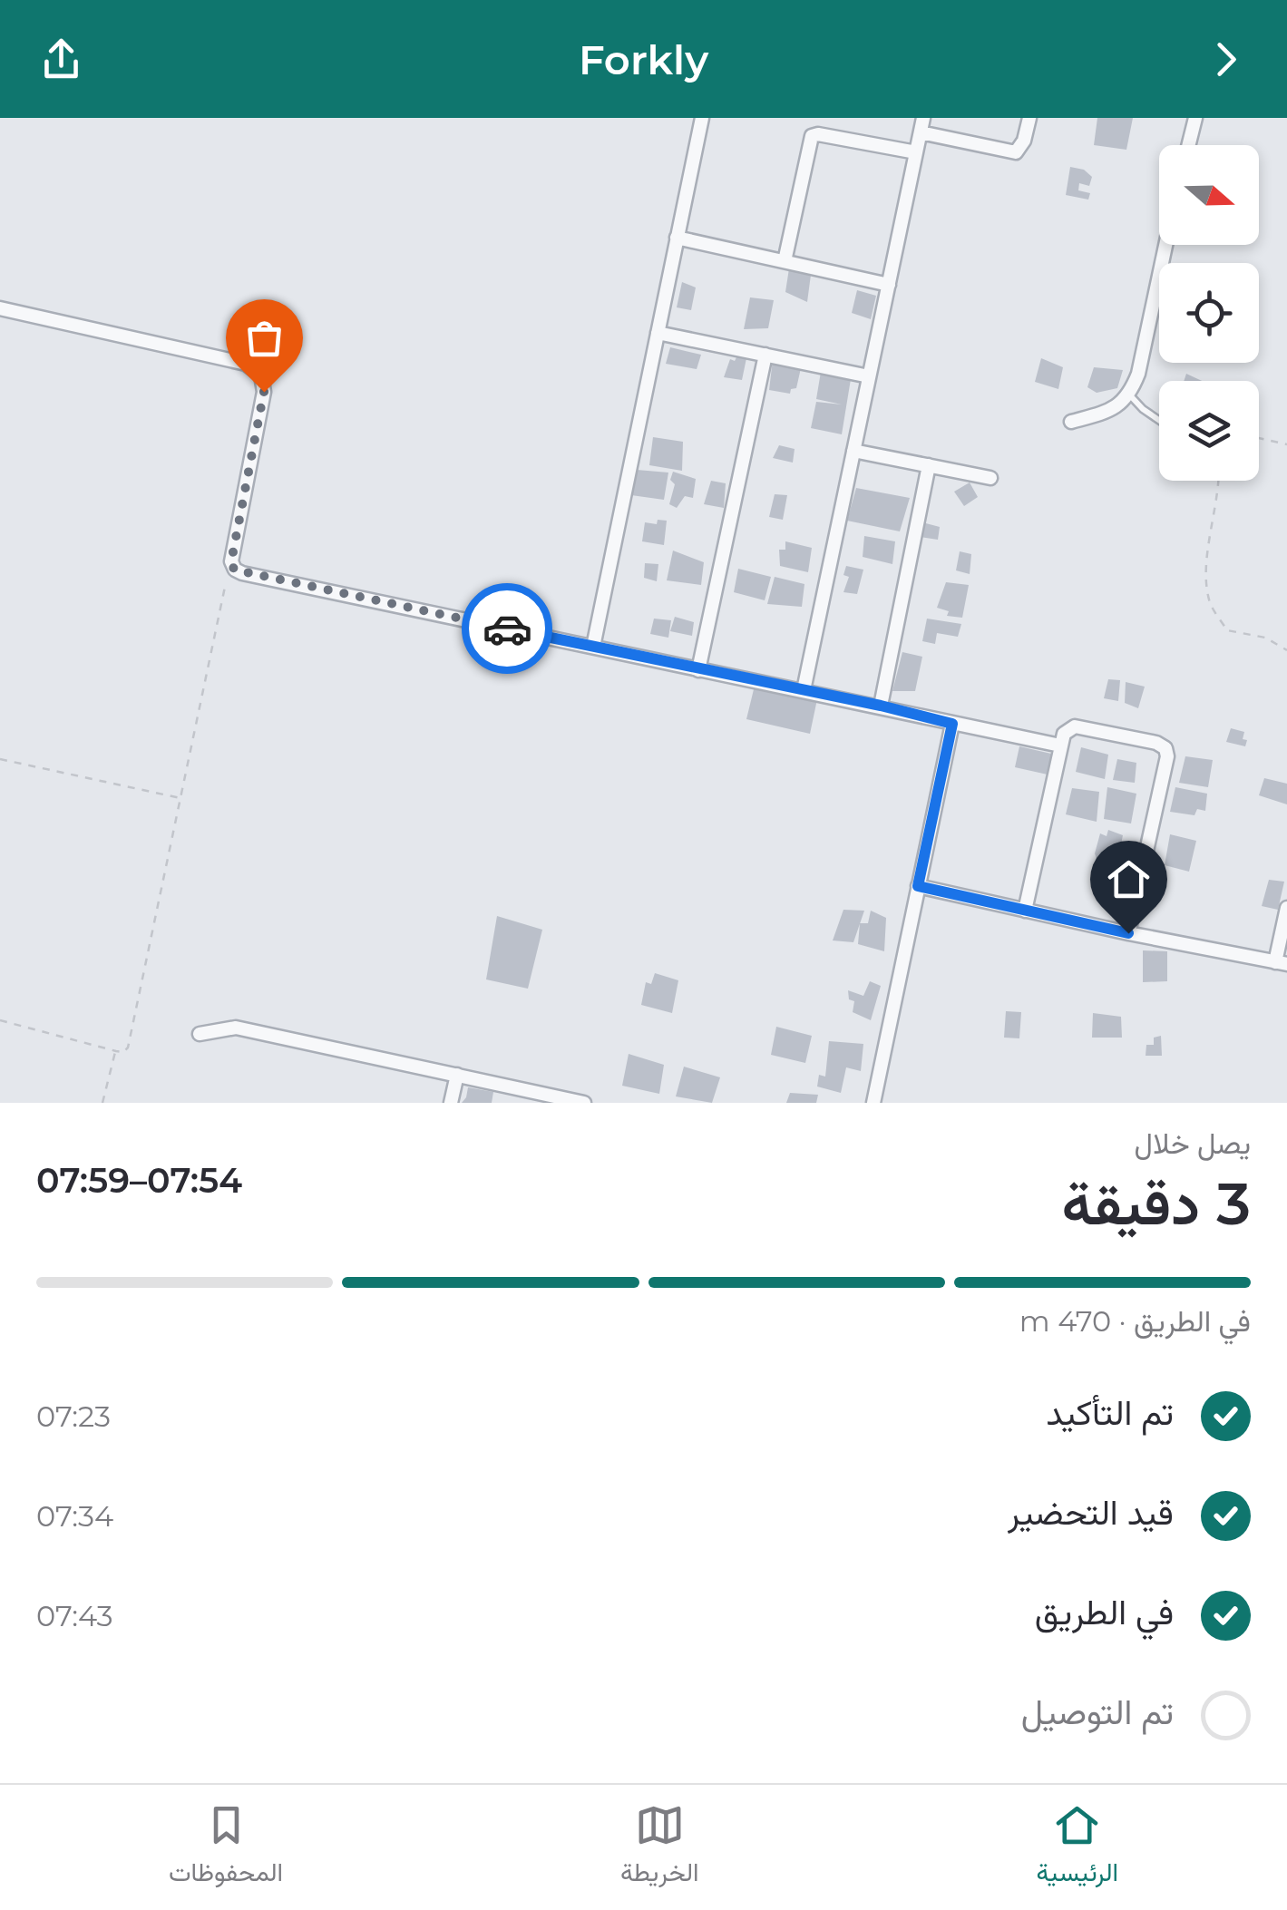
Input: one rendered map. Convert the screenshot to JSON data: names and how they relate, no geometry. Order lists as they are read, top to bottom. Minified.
{"north":"right","page":{"header":"Forkly","heading":["3 دقيقة","يصل خلال","07:54–07:59"],"bar":"في الطريق · 470 m","list":[["تم التأكيد","07:23"],["قيد التحضير","07:34"],["في الطريق","07:43"],"تم التوصيل"],"tabs":["الرئيسية","الخريطة","المحفوظات"]}}
